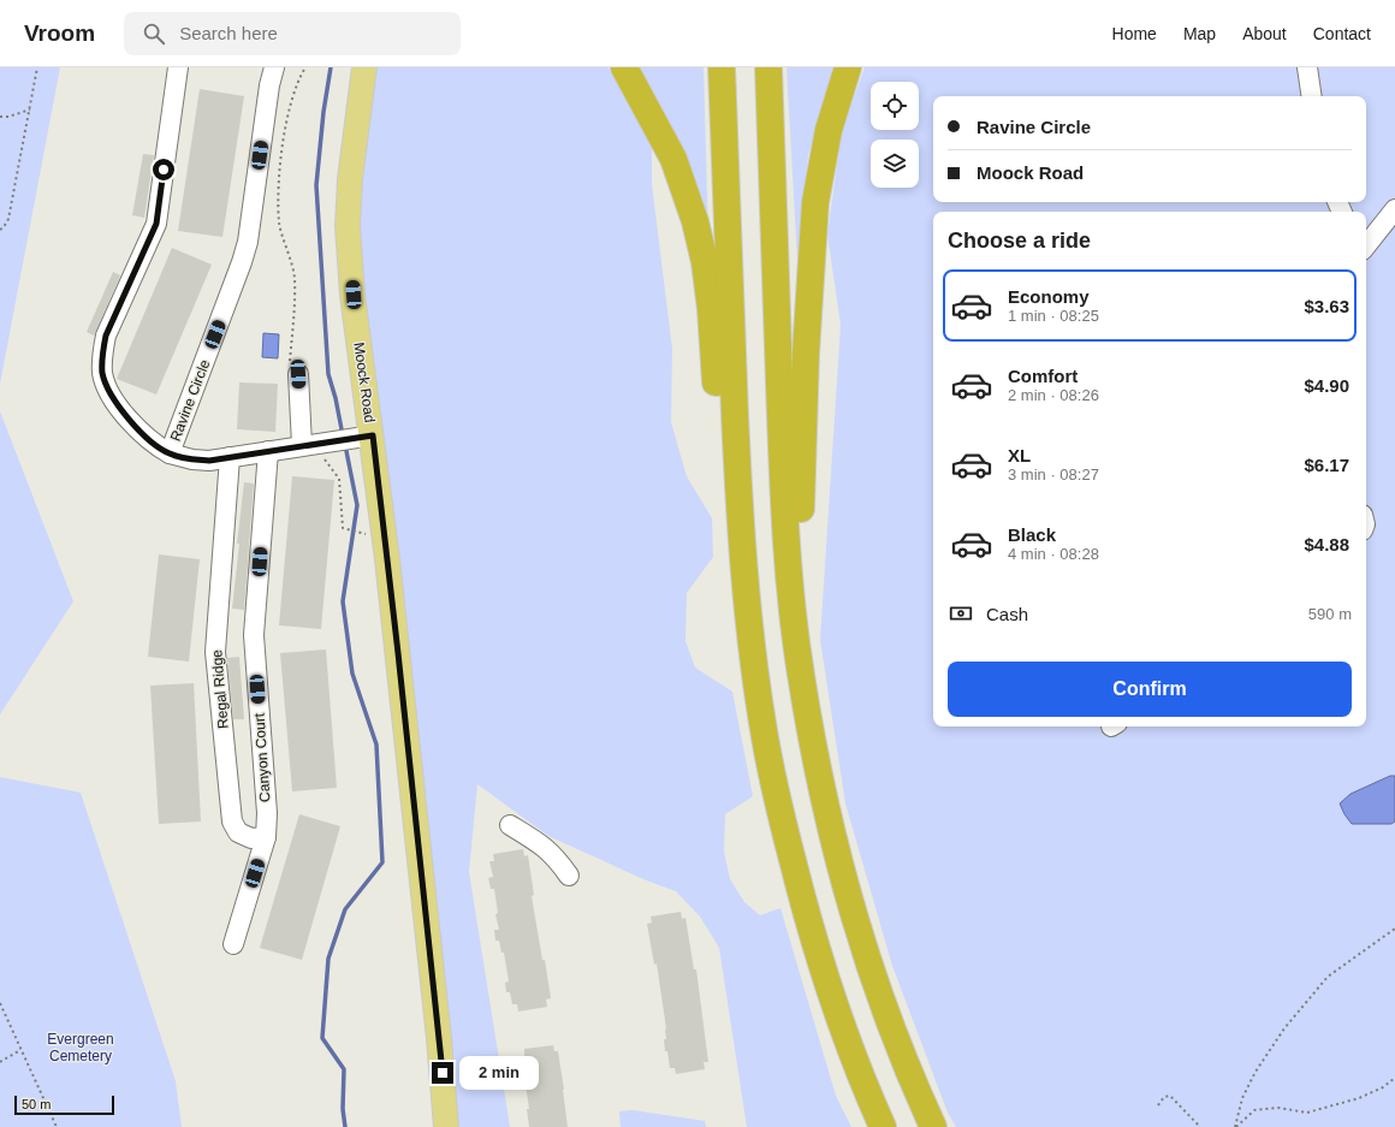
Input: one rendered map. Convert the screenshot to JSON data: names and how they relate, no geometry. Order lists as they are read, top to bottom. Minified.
{"streets":{"main road":["Moock Road"],"street":["Ravine Circle","Regal Ridge","Canyon Court"]},"crossings":[["Moock Road","Ravine Circle"],["Ravine Circle","Regal Ridge"],["Ravine Circle","Canyon Court"],["Regal Ridge","Canyon Court"]],"parks":["Evergreen Cemetery"],"scale_bar":"50 m","page":{"header":"Vroom","search":"Search here","nav":["Home","Map","About","Contact"],"banner":["Ravine Circle","Moock Road"],"heading":"Choose a ride","list":[{"name":"Economy","note":"1 min · 08:25","value":"$3.63"},{"name":"Comfort","note":"2 min · 08:26","value":"$4.90"},{"name":"XL","note":"3 min · 08:27","value":"$6.17"},{"name":"Black","note":"4 min · 08:28","value":"$4.88"}],"pay":["Cash","590 m"],"buttons":"Confirm","bubble":"2 min","scale":"50 m"}}
